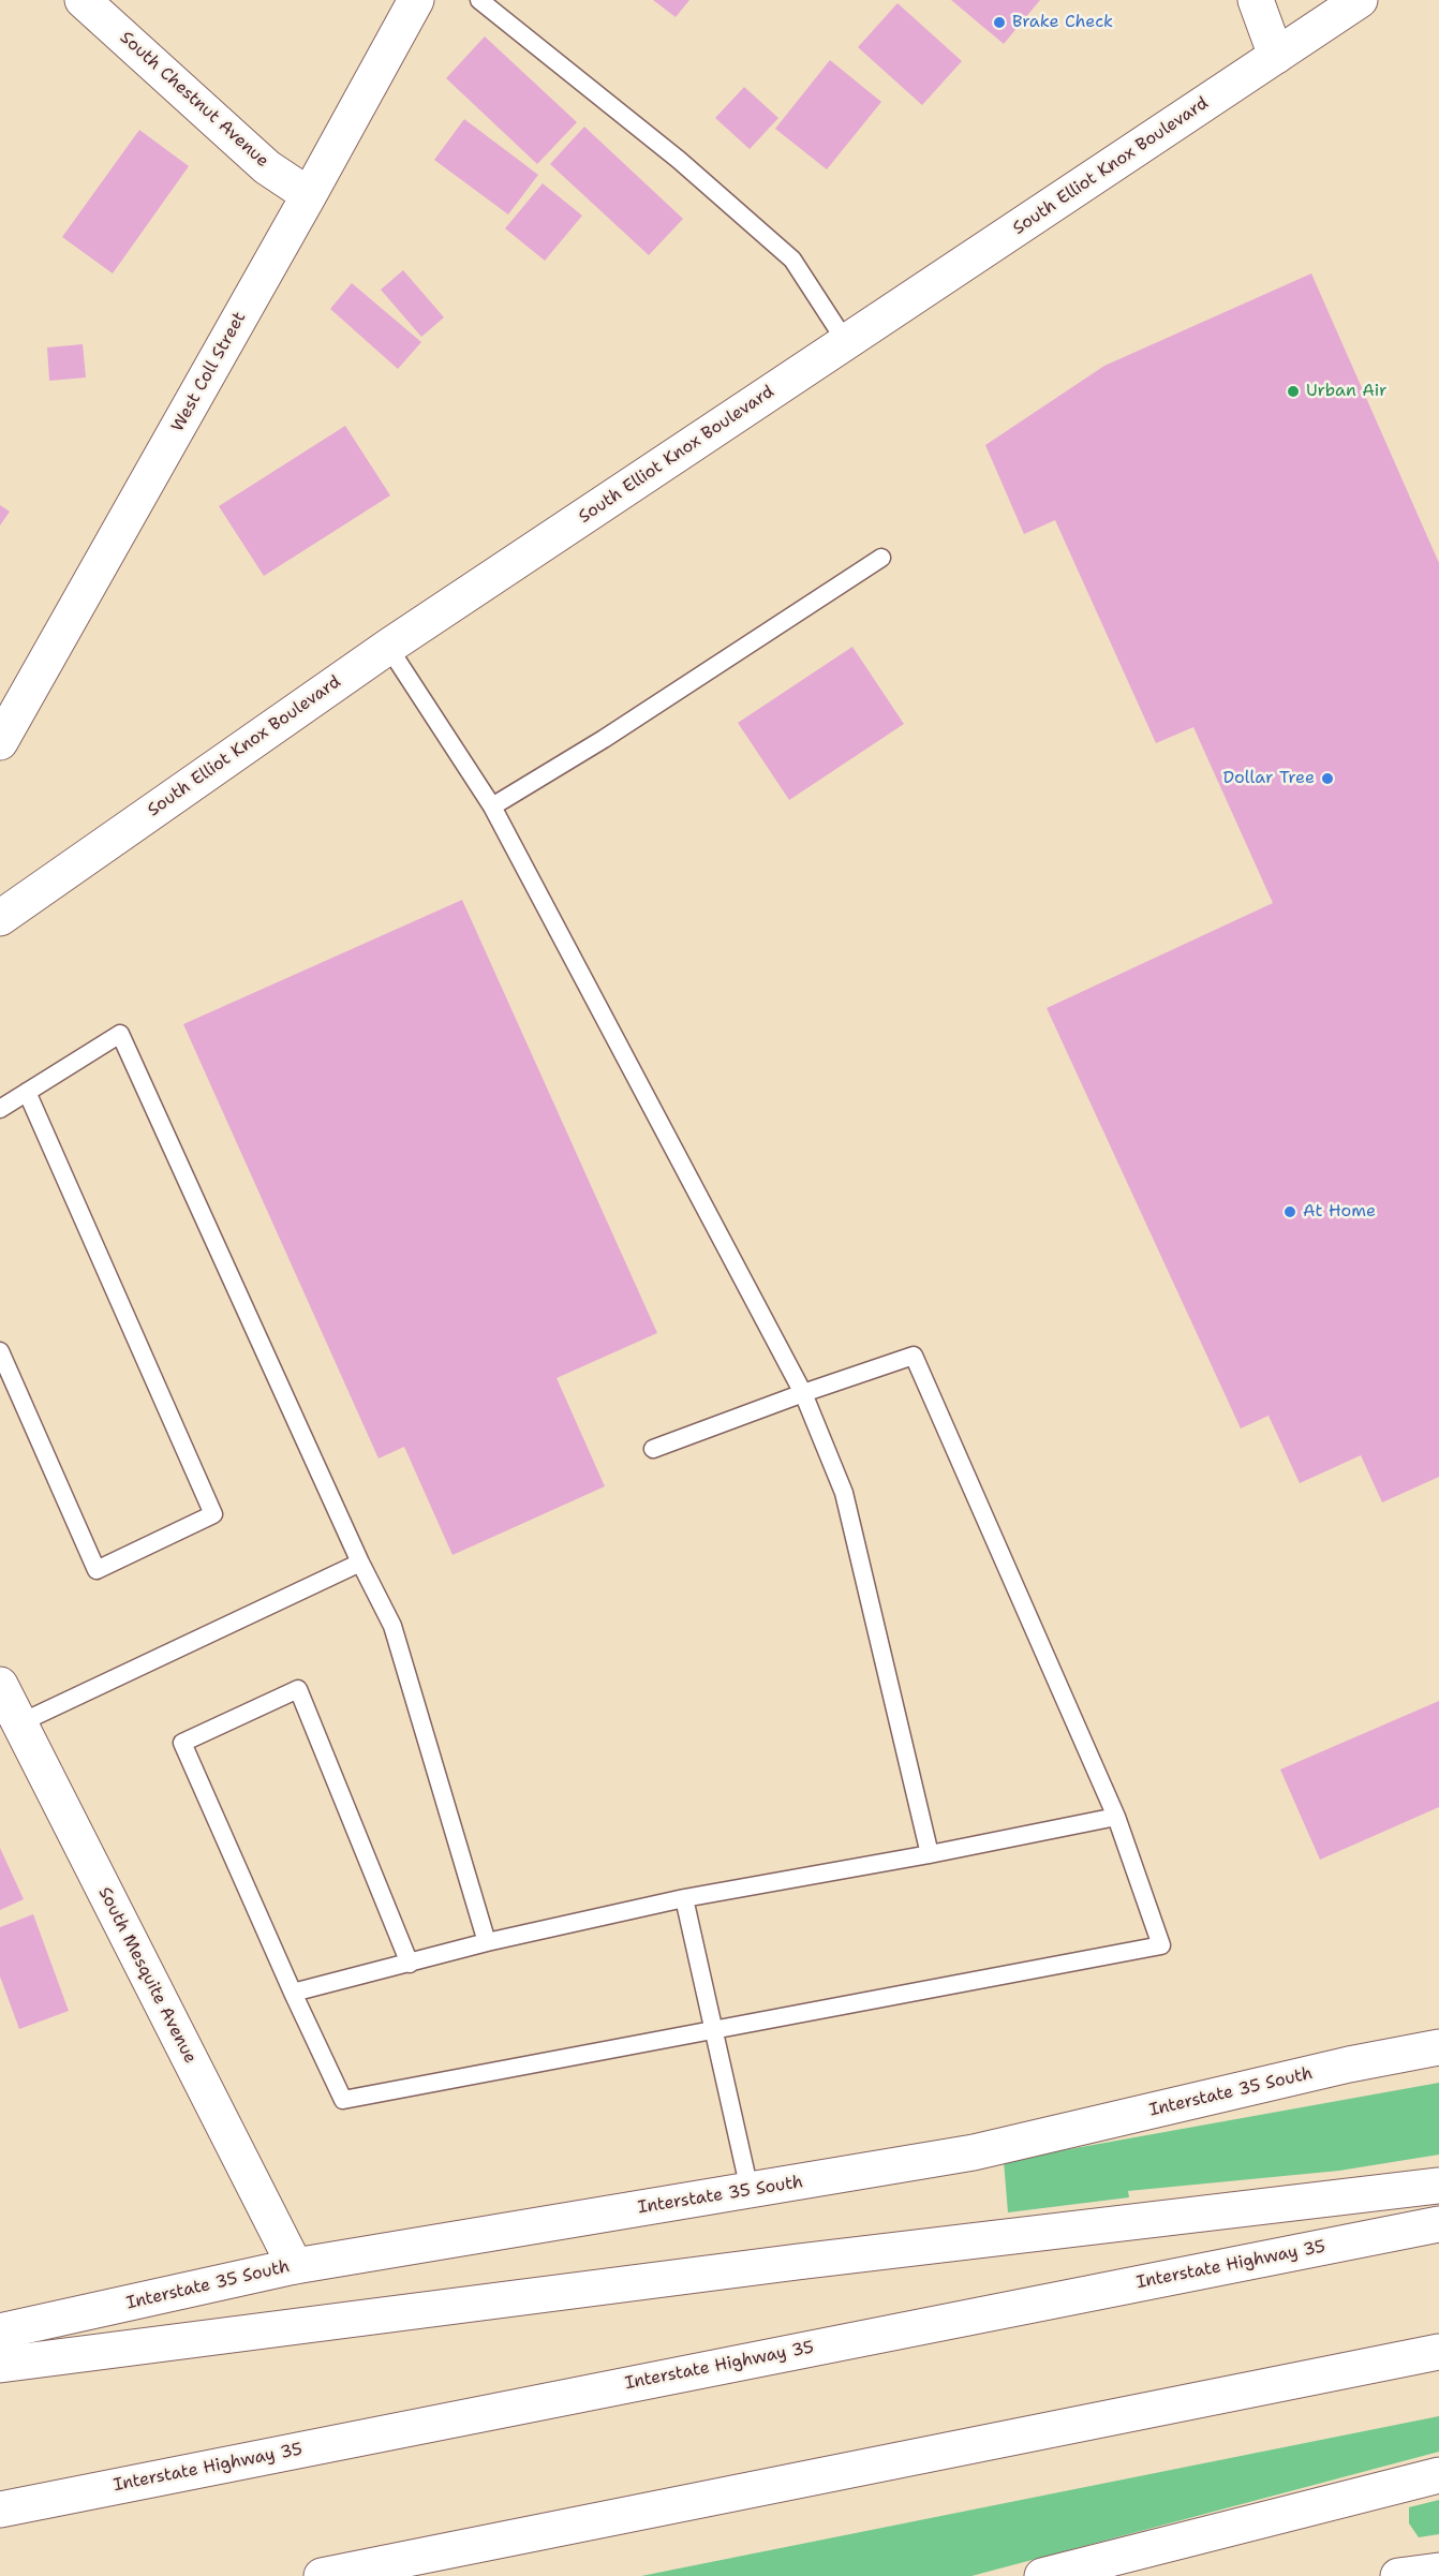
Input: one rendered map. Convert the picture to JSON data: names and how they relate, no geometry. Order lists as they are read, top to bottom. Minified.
{"streets":{"main road":["South Chestnut Avenue","South Elliot Knox Boulevard","West Coll Street","South Mesquite Avenue","Interstate 35 South","Interstate Highway 35"]},"crossings":[["South Chestnut Avenue","West Coll Street"],["South Mesquite Avenue","Interstate 35 South"]],"places":["Brake Check","Urban Air","Dollar Tree","At Home"]}
